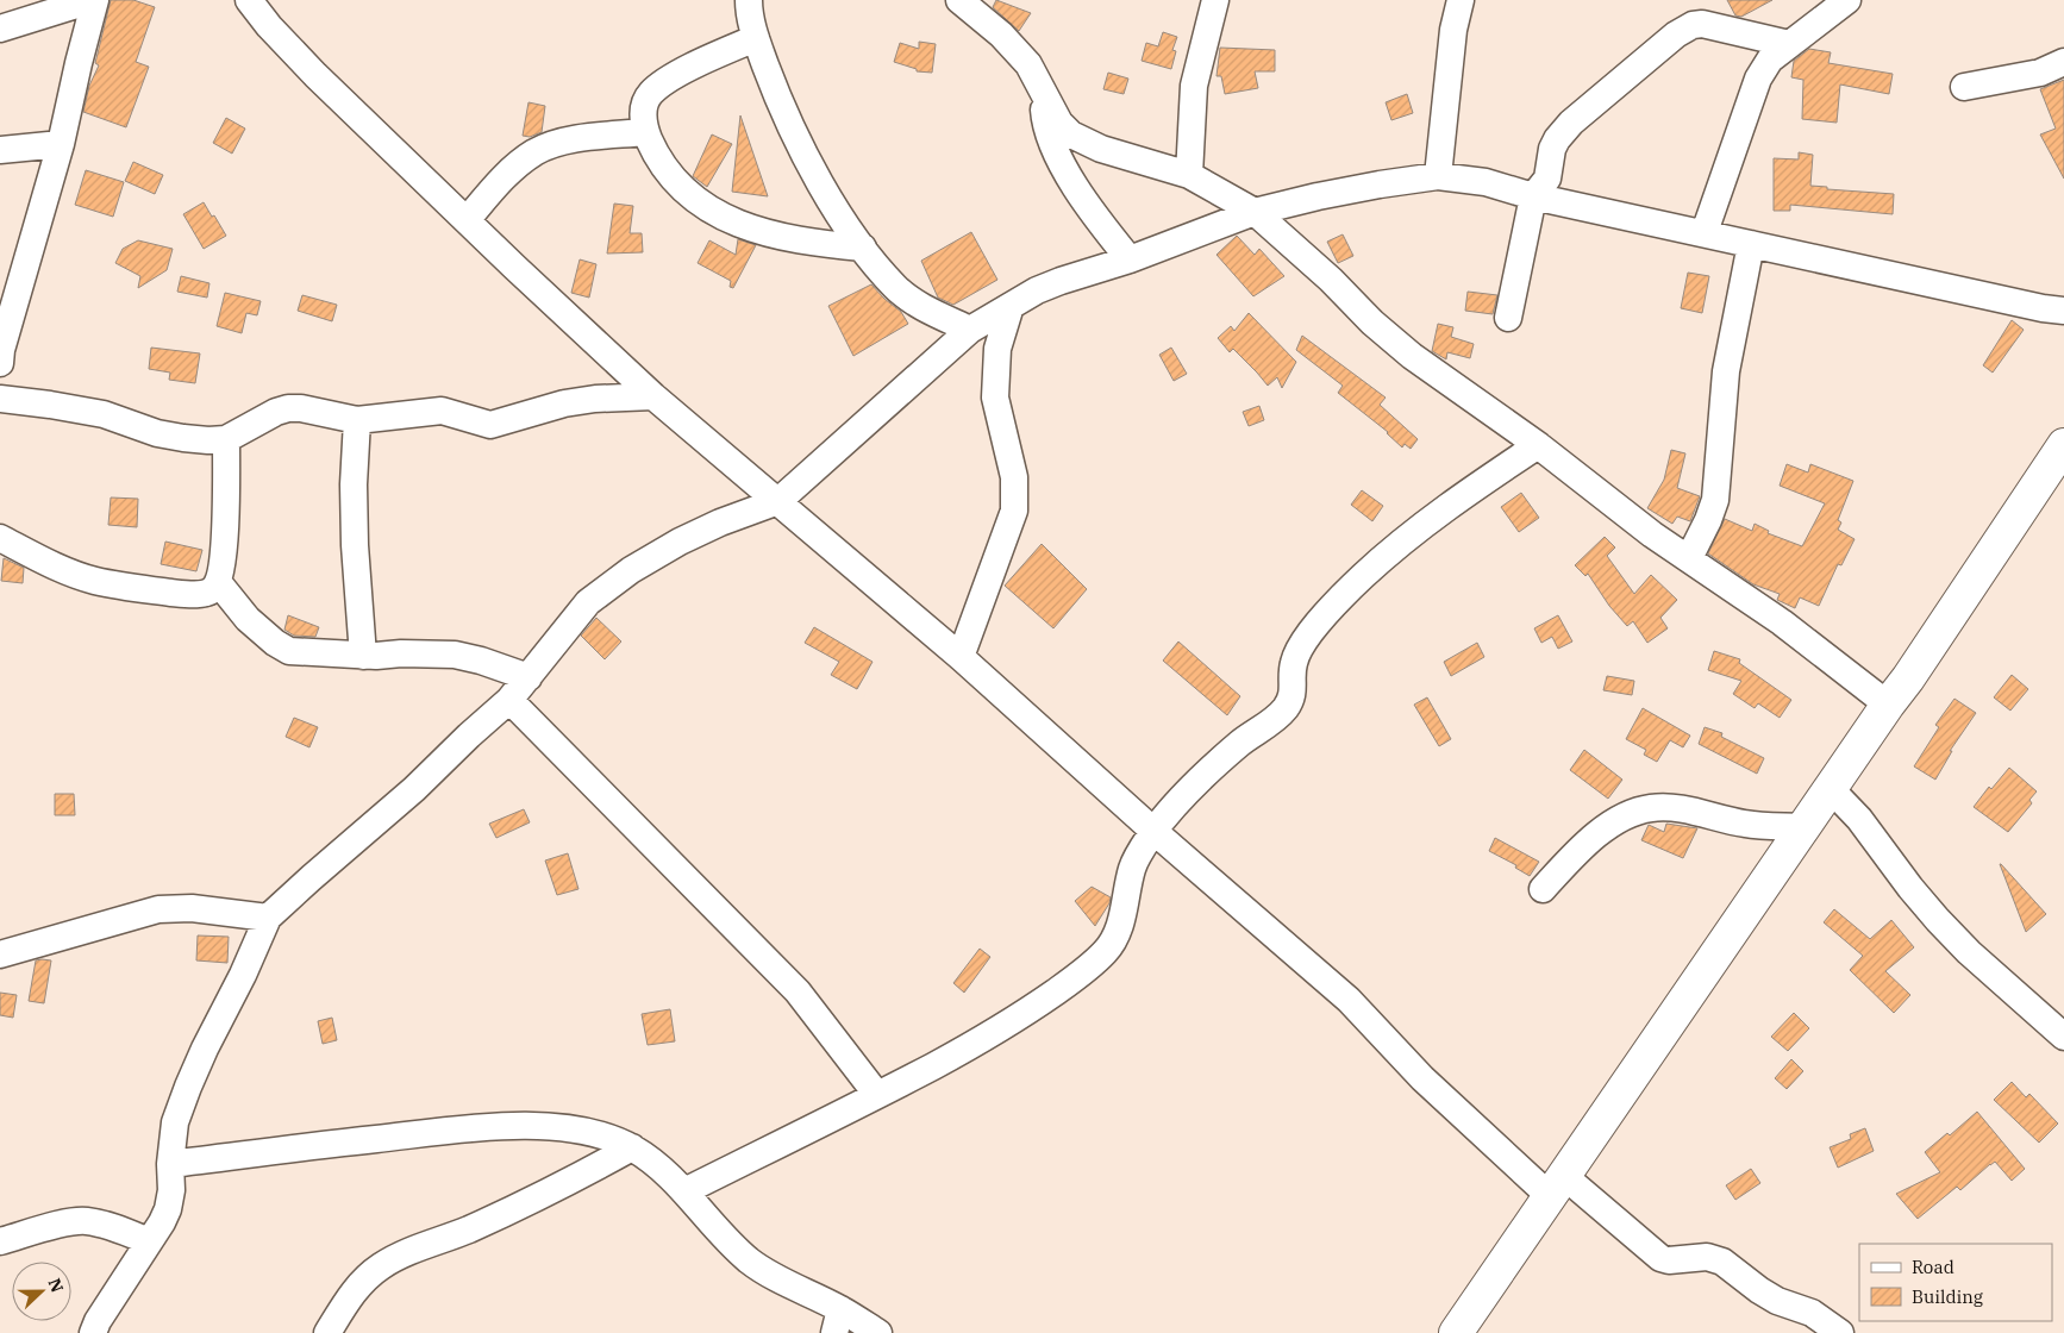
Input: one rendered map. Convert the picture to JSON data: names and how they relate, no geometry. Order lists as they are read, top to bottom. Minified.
{"legend":["Road","Building"],"north":"right"}
